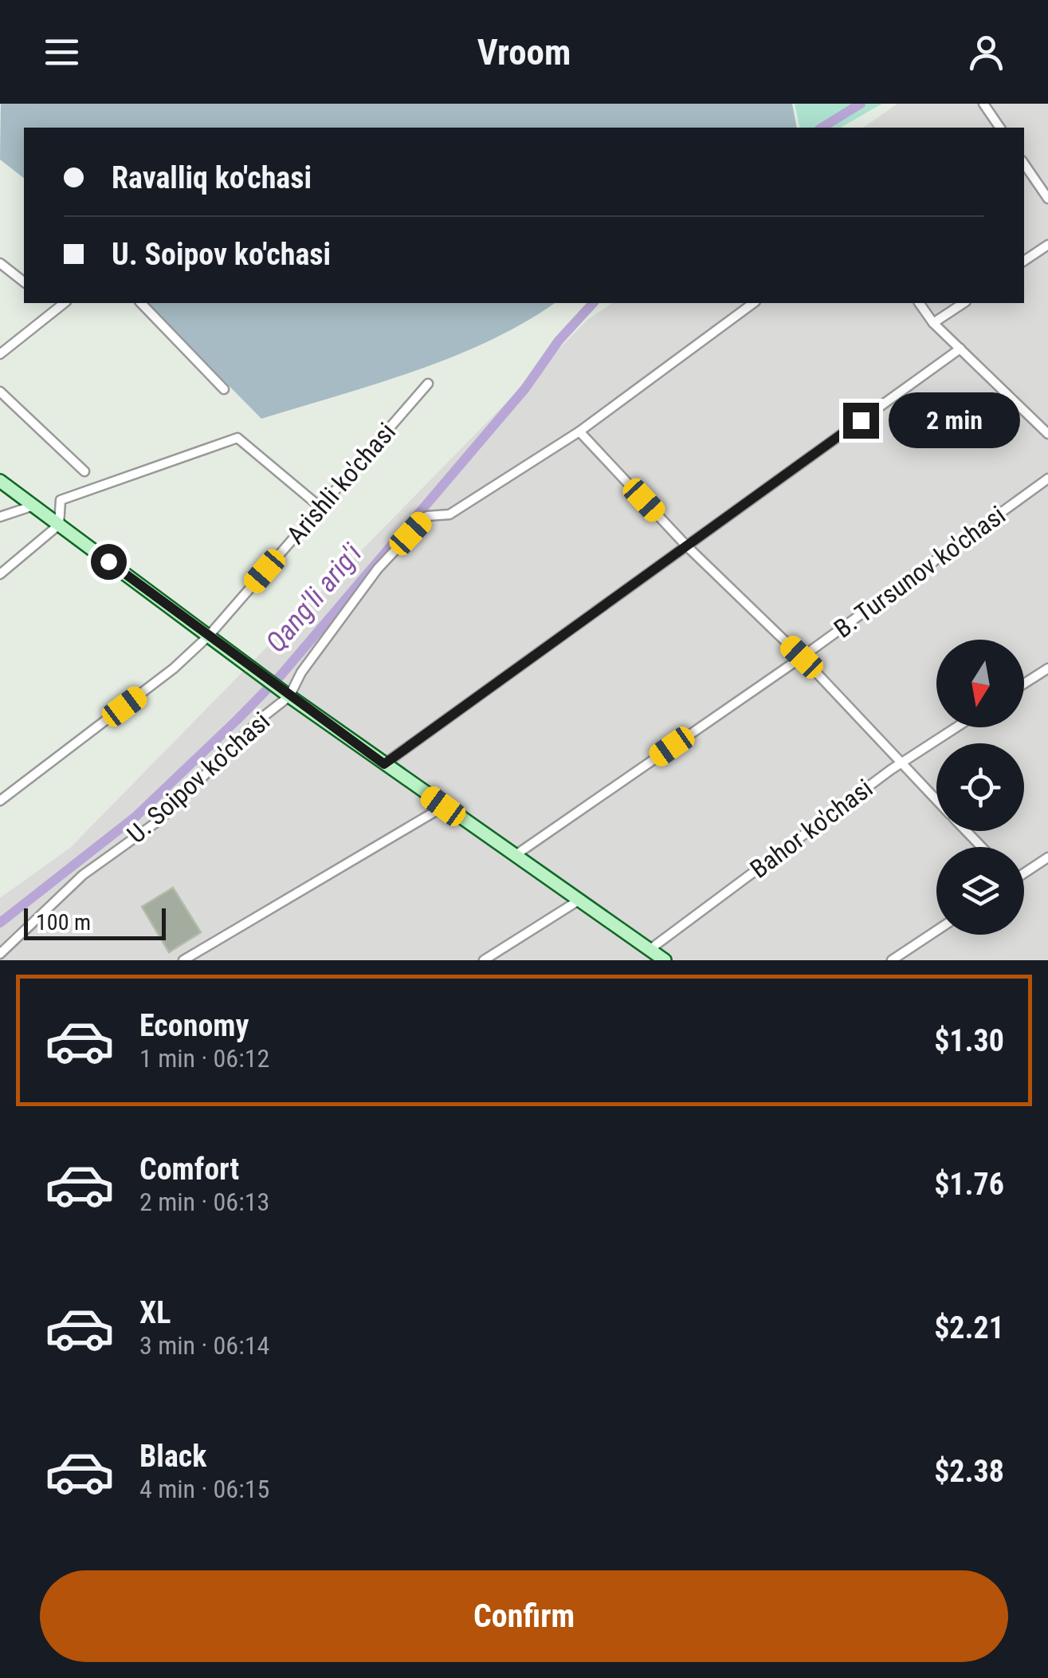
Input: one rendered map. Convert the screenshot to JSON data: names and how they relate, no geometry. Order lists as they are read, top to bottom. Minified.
{"streets":{"street":["Arishli ko'chasi","B. Tursunov ko'chasi","U. Soipov ko'chasi","Bahor ko'chasi"]},"water":["Qang'li arig'i"],"scale_bar":"100 m","north":"bottom","page":{"header":"Vroom","banner":["Ravalliq ko'chasi","U. Soipov ko'chasi"],"bubble":"2 min","scale":"100 m","list":[{"name":"Economy","note":"1 min · 06:12","value":"$1.30"},{"name":"Comfort","note":"2 min · 06:13","value":"$1.76"},{"name":"XL","note":"3 min · 06:14","value":"$2.21"},{"name":"Black","note":"4 min · 06:15","value":"$2.38"}],"buttons":"Confirm"}}
